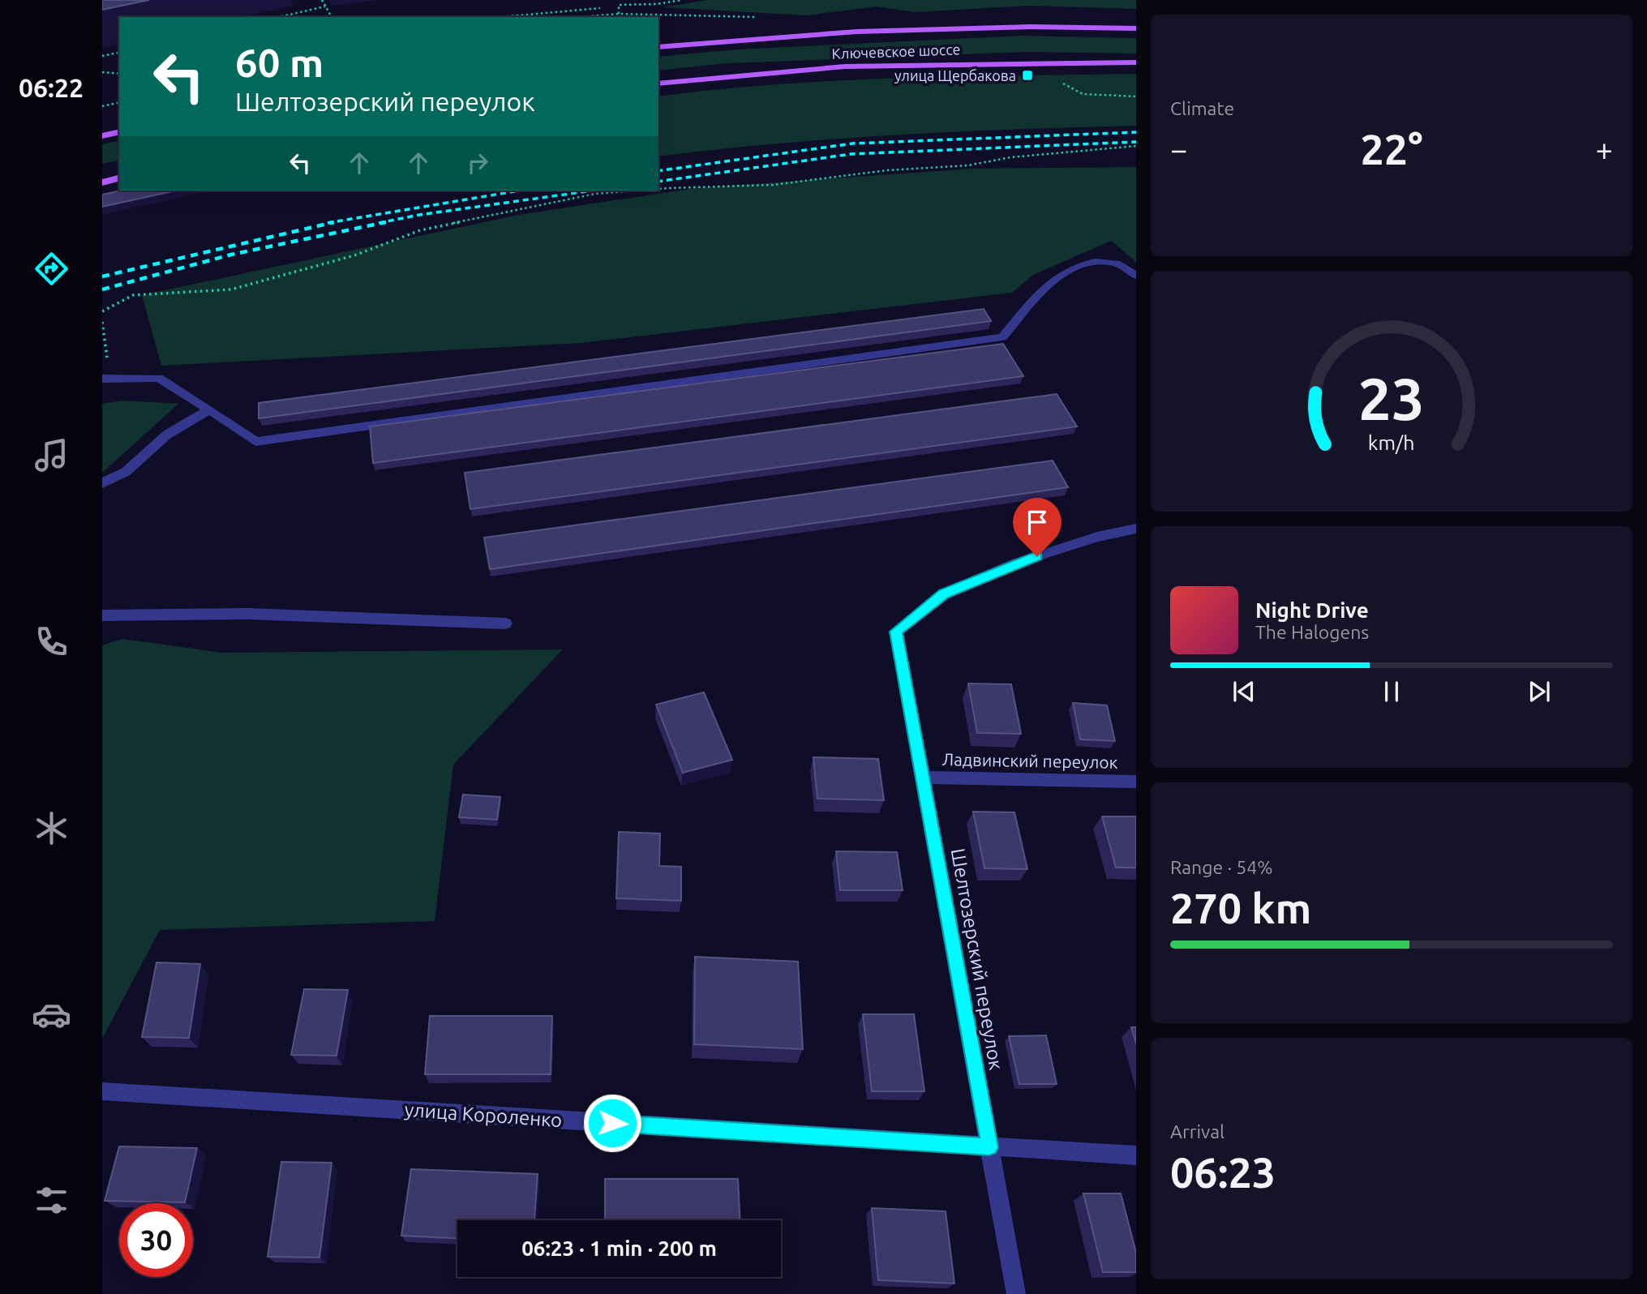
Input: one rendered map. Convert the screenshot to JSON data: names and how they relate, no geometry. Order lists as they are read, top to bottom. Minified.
{"streets":{"main road":["Ключевское шоссе"],"street":["Ладвинский переулок","Шелтозерский переулок","улица Короленко"]},"crossings":[["Ладвинский переулок","Шелтозерский переулок"],["Шелтозерский переулок","улица Короленко"]],"places":{"transit":["улица Щербакова"]},"page":{"tabs":"06:22","tile":["Climate",["Range · 54%","270 km"],["Arrival","06:23"]],"turn":["60 m","Шелтозерский переулок"],"heat":["−","22°","+"],"song":["Night Drive","The Halogens"],"limit":"30","trip":"06:23 · 1 min · 200 m","gauge":["23","km/h"]}}
